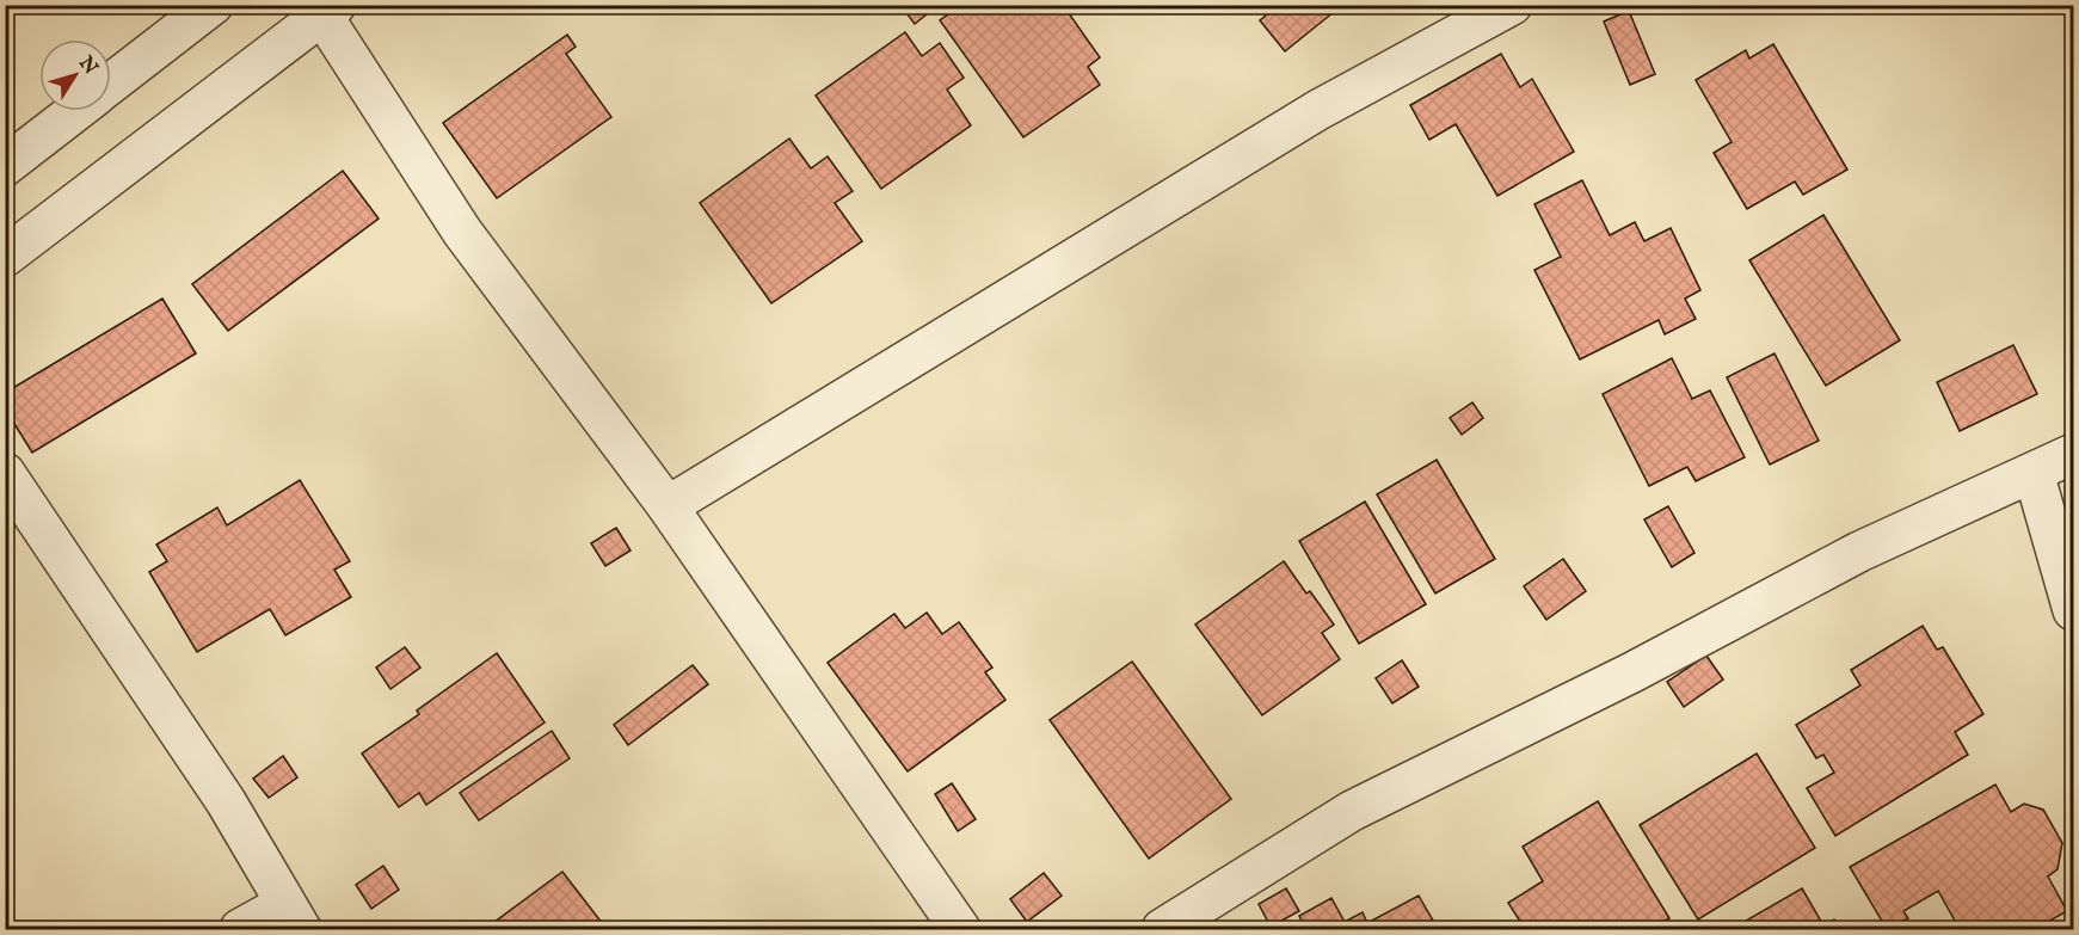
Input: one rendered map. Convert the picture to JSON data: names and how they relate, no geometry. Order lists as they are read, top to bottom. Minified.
{"north":"top right"}
